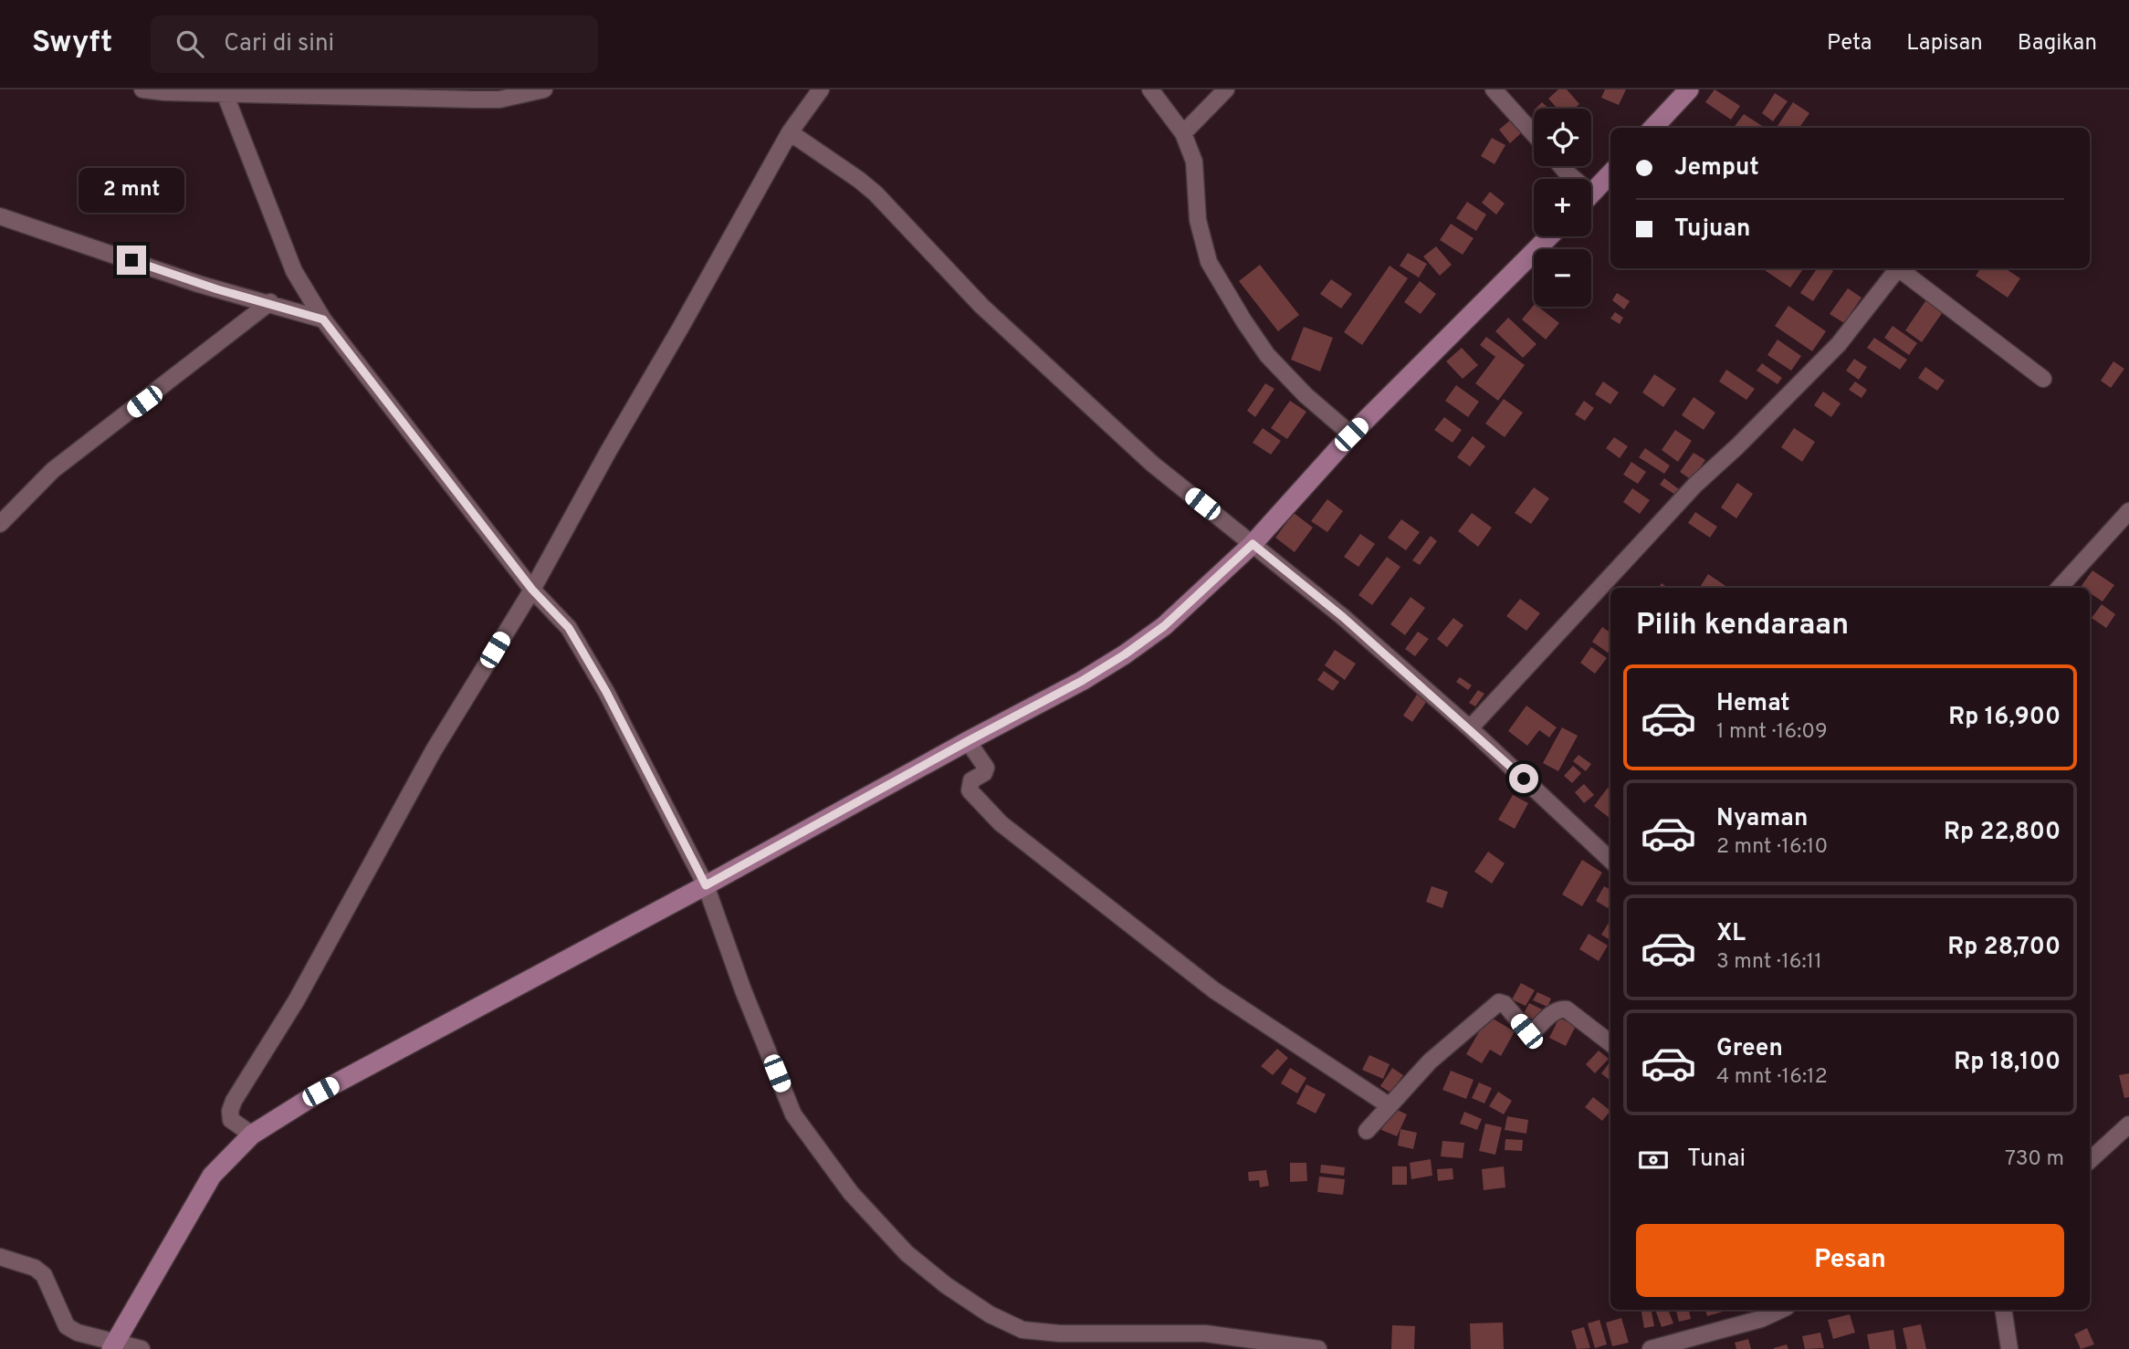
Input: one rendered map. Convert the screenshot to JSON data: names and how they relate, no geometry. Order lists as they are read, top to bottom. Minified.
{"page":{"header":"Swyft","search":"Cari di sini","nav":["Peta","Lapisan","Bagikan"],"map_buttons":["+","−"],"banner":["Jemput","Tujuan"],"bubble":"2 mnt","heading":"Pilih kendaraan","list":[{"name":"Hemat","note":"1 mnt · 16:09","value":"Rp 16,900"},{"name":"Nyaman","note":"2 mnt · 16:10","value":"Rp 22,800"},{"name":"XL","note":"3 mnt · 16:11","value":"Rp 28,700"},{"name":"Green","note":"4 mnt · 16:12","value":"Rp 18,100"}],"pay":["Tunai","730 m"],"buttons":"Pesan"}}
